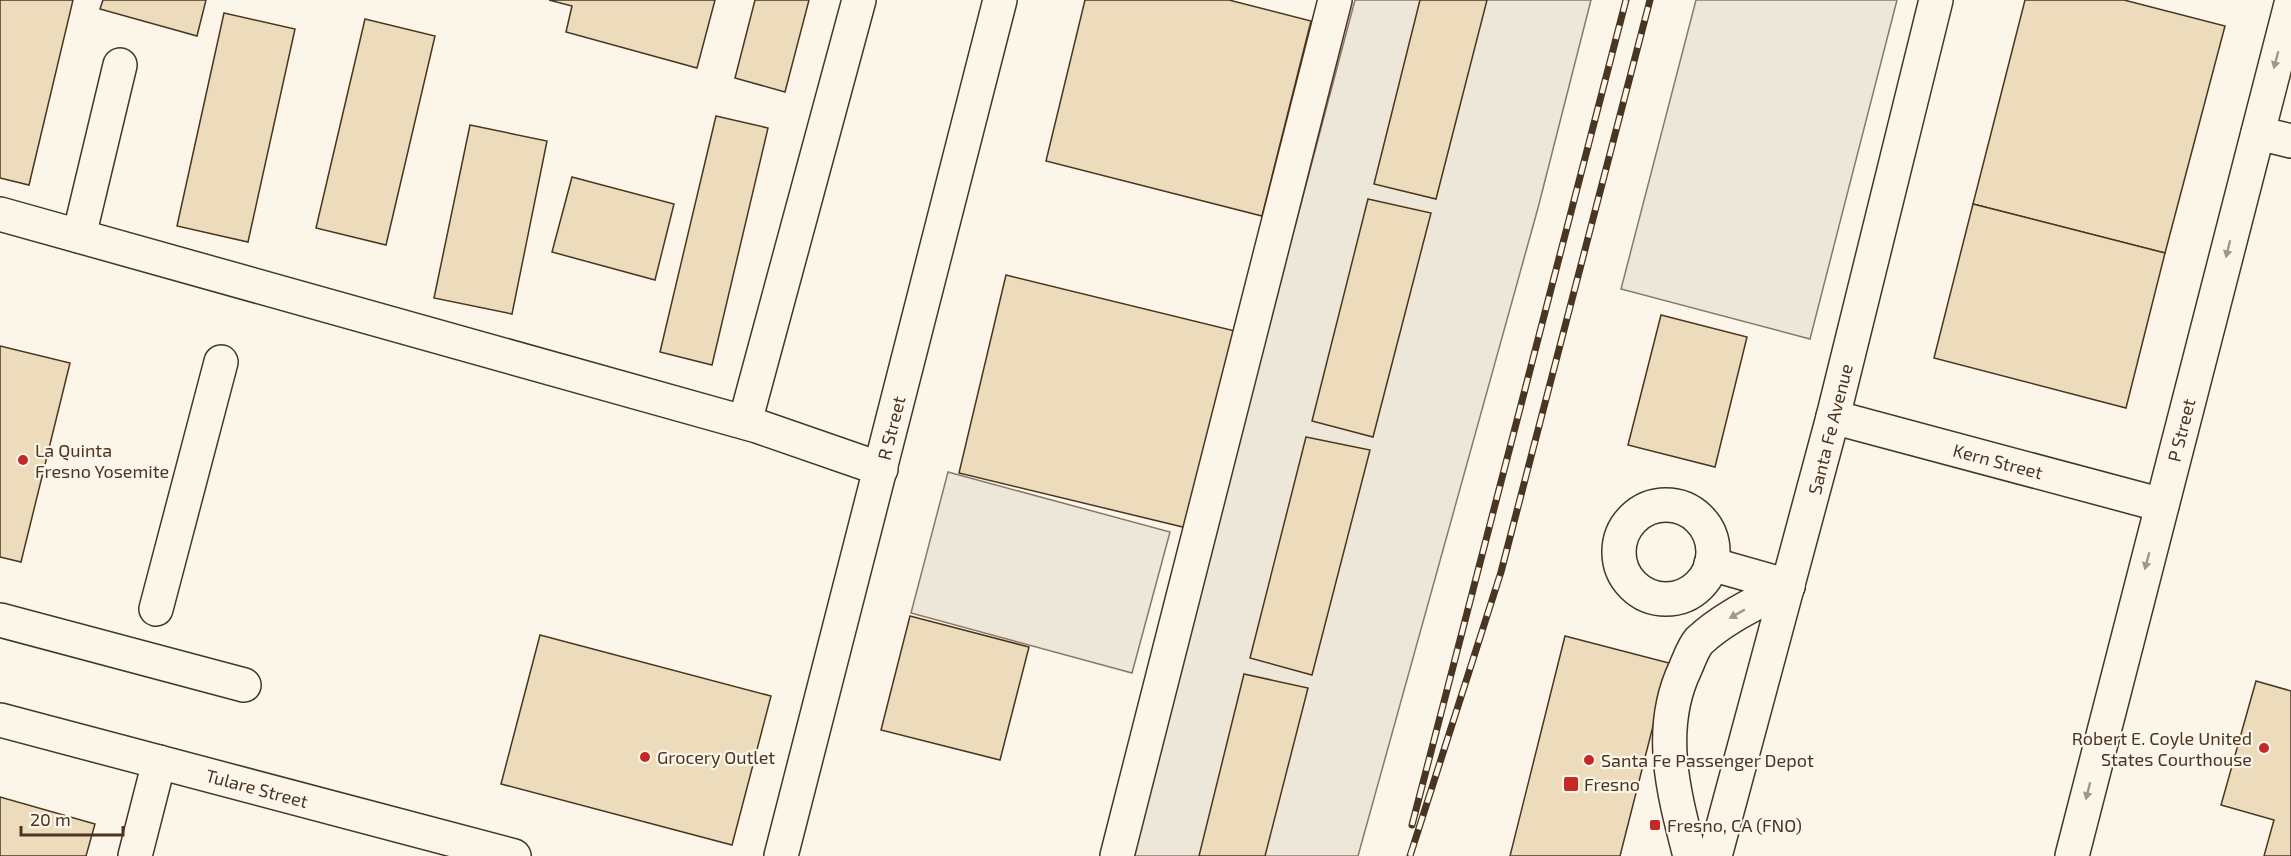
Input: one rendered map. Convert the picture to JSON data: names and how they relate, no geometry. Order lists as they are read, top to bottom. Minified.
{"streets":{"street":["R Street","Santa Fe Avenue","P Street","Kern Street","Tulare Street"]},"crossings":[["Santa Fe Avenue","Kern Street"],["P Street","Kern Street"]],"one_way":["P Street"],"places":{"other":["La Quinta Fresno Yosemite","Robert E. Coyle United States Courthouse","Grocery Outlet","Santa Fe Passenger Depot"],"transit":["Fresno","Fresno, CA (FNO)"]},"scale_bar":"20 m"}
